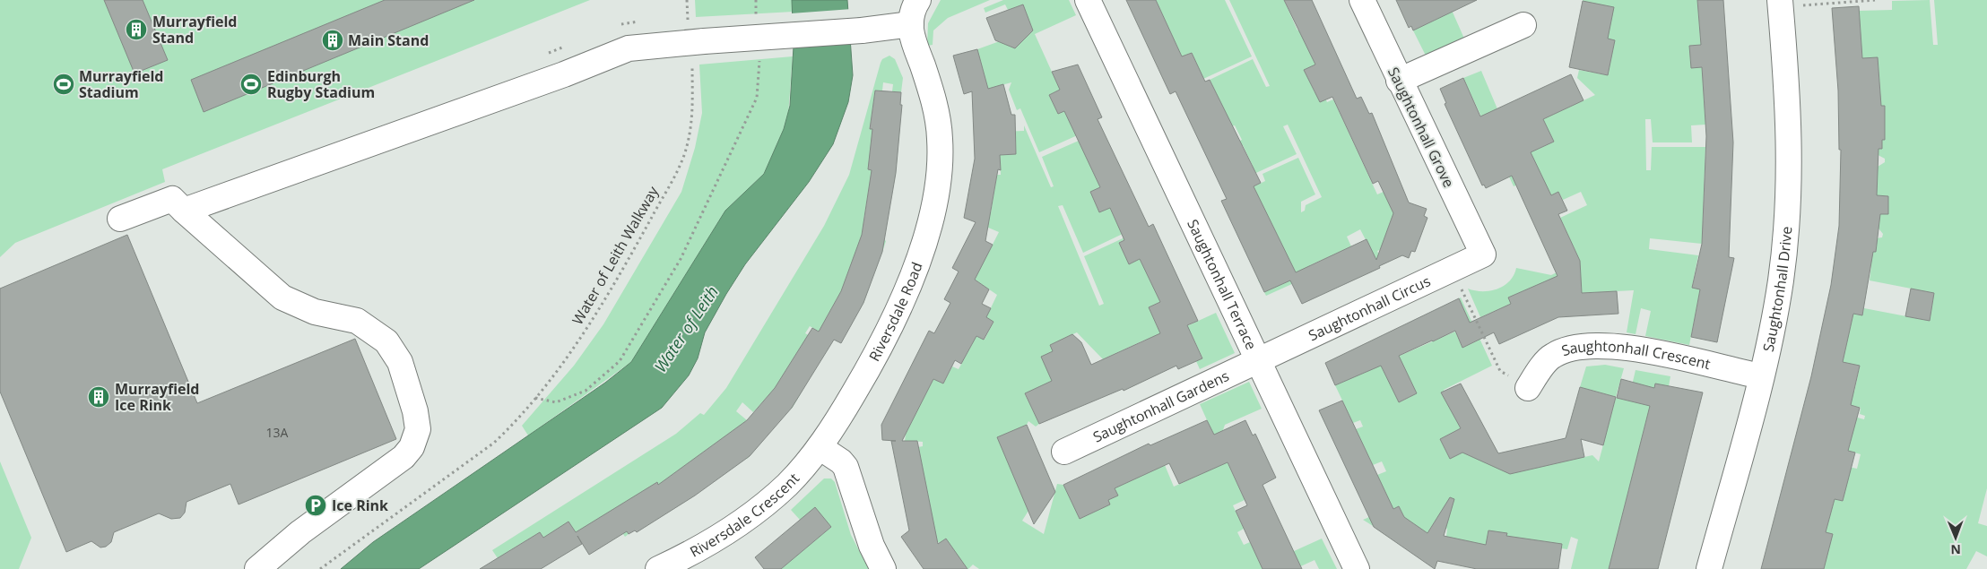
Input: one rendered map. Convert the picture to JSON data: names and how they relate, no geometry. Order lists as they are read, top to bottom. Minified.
{"streets":{"street":["Saughtonhall Grove","Saughtonhall Terrace","Saughtonhall Drive","Saughtonhall Circus","Riversdale Road","Saughtonhall Crescent","Saughtonhall Gardens","Riversdale Crescent"],"path":["Water of Leith Walkway"]},"crossings":[["Saughtonhall Grove","Saughtonhall Circus"],["Saughtonhall Terrace","Saughtonhall Circus"],["Saughtonhall Terrace","Saughtonhall Gardens"],["Saughtonhall Drive","Saughtonhall Crescent"],["Saughtonhall Circus","Saughtonhall Gardens"],["Riversdale Road","Riversdale Crescent"]],"water":["Water of Leith"],"places":{"building":["Murrayfield Stand","Main Stand","Murrayfield Ice Rink"],"sports":["Murrayfield Stadium","Edinburgh Rugby Stadium"],"parking":["Ice Rink"]},"house_numbers":["13A"],"north":"bottom"}
